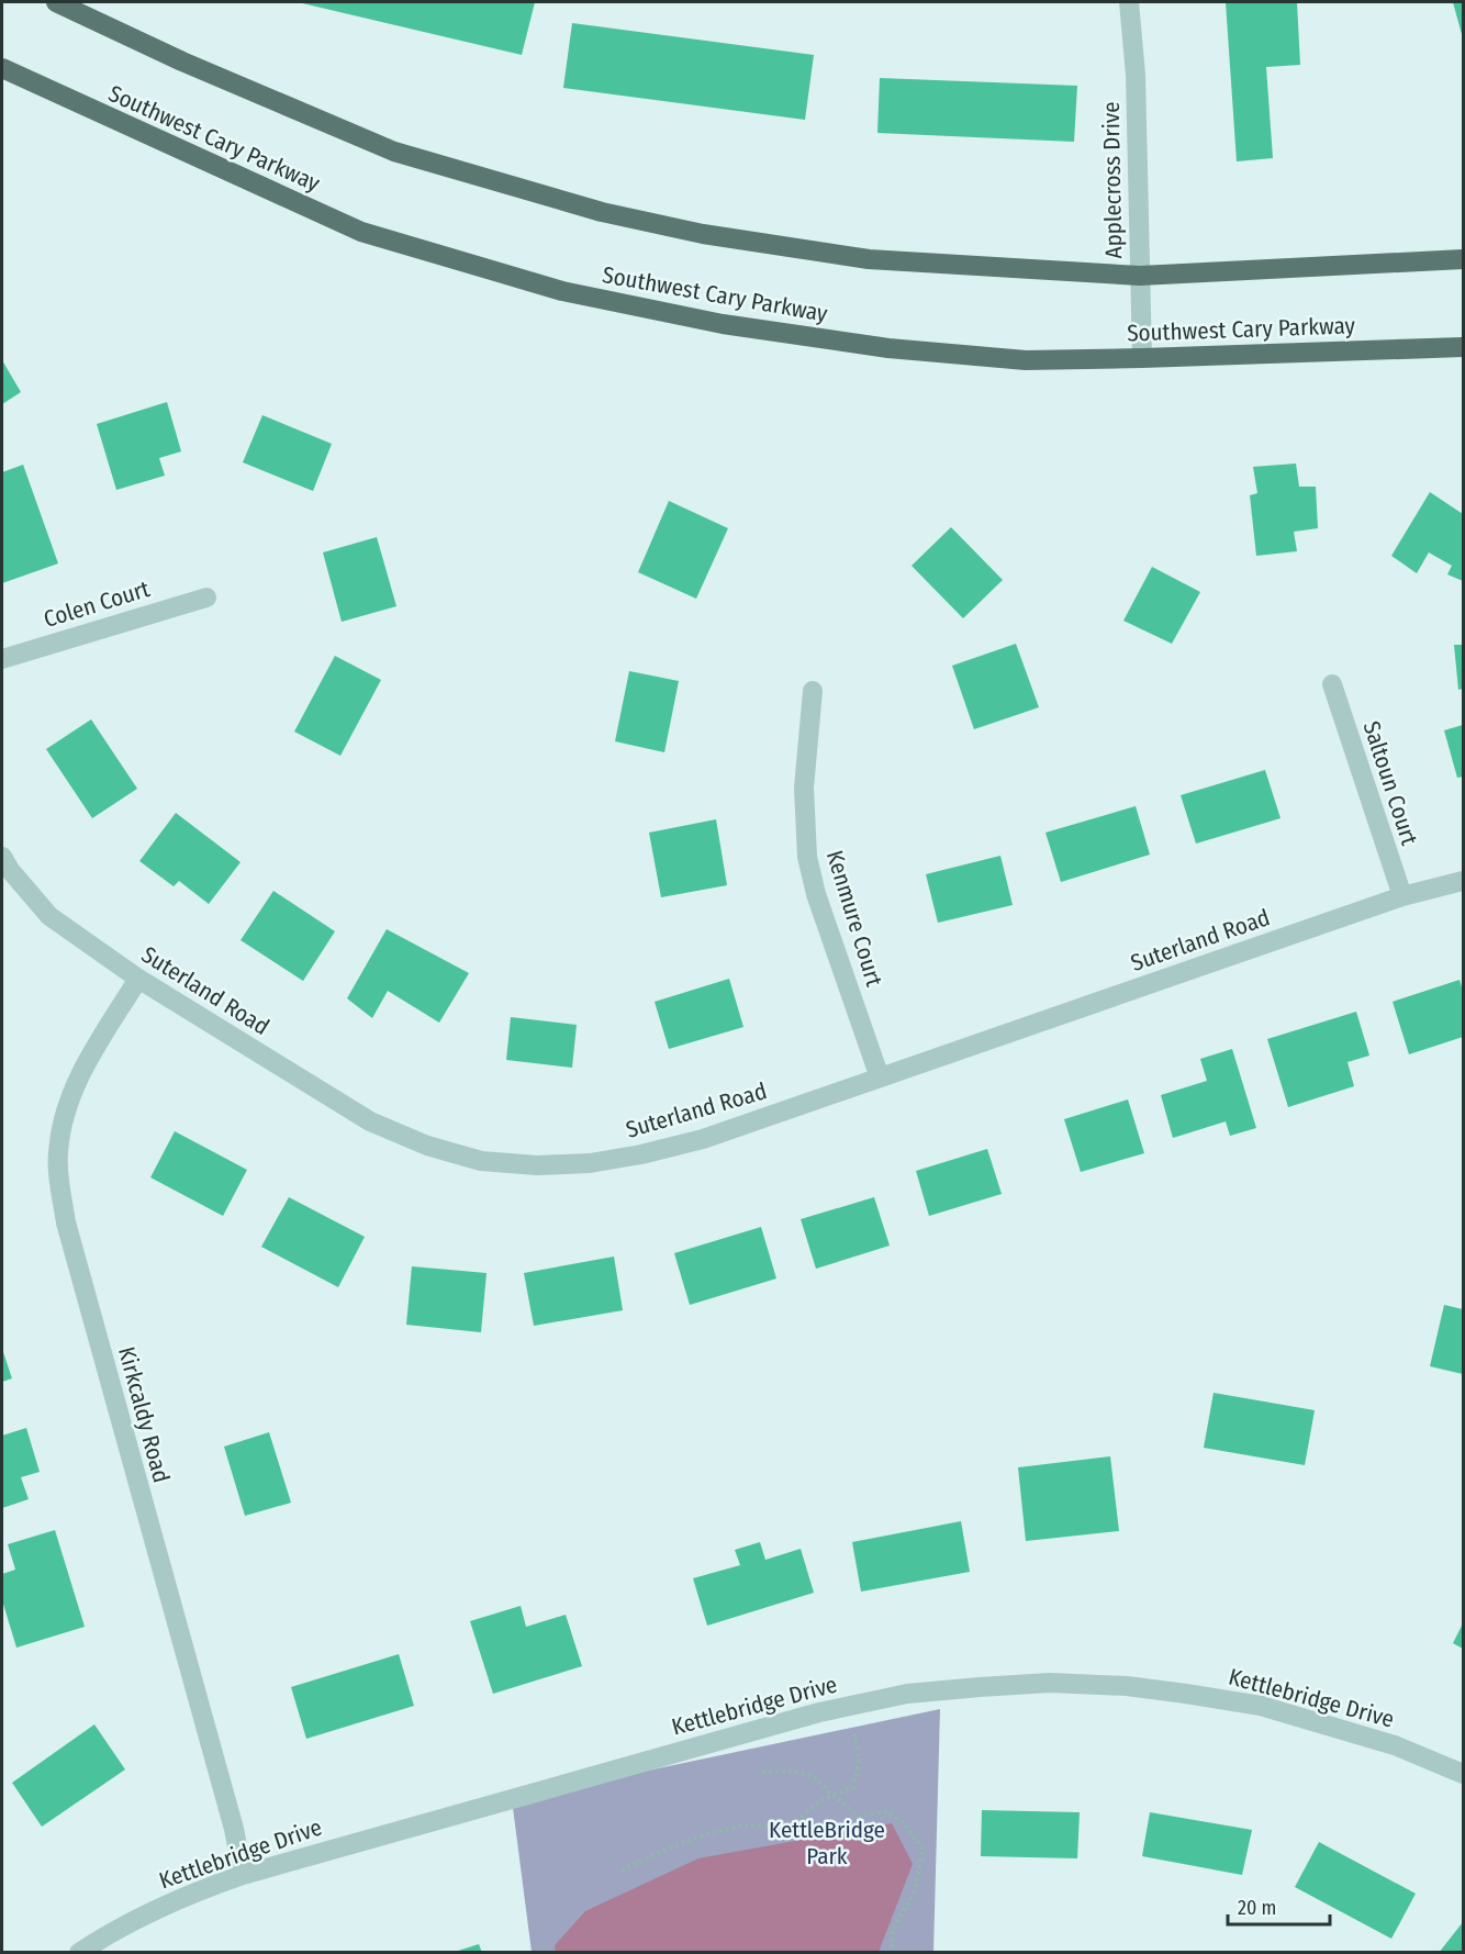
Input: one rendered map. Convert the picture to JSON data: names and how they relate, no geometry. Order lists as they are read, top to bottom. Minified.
{"streets":{"main road":["Southwest Cary Parkway"],"street":["Applecross Drive","Colen Court","Saltoun Court","Kenmure Court","Suterland Road","Kirkcaldy Road","Kettlebridge Drive"]},"crossings":[["Southwest Cary Parkway","Applecross Drive"],["Saltoun Court","Suterland Road"],["Kenmure Court","Suterland Road"],["Suterland Road","Kirkcaldy Road"],["Kirkcaldy Road","Kettlebridge Drive"]],"parks":["KettleBridge Park"],"scale_bar":"20 m"}
